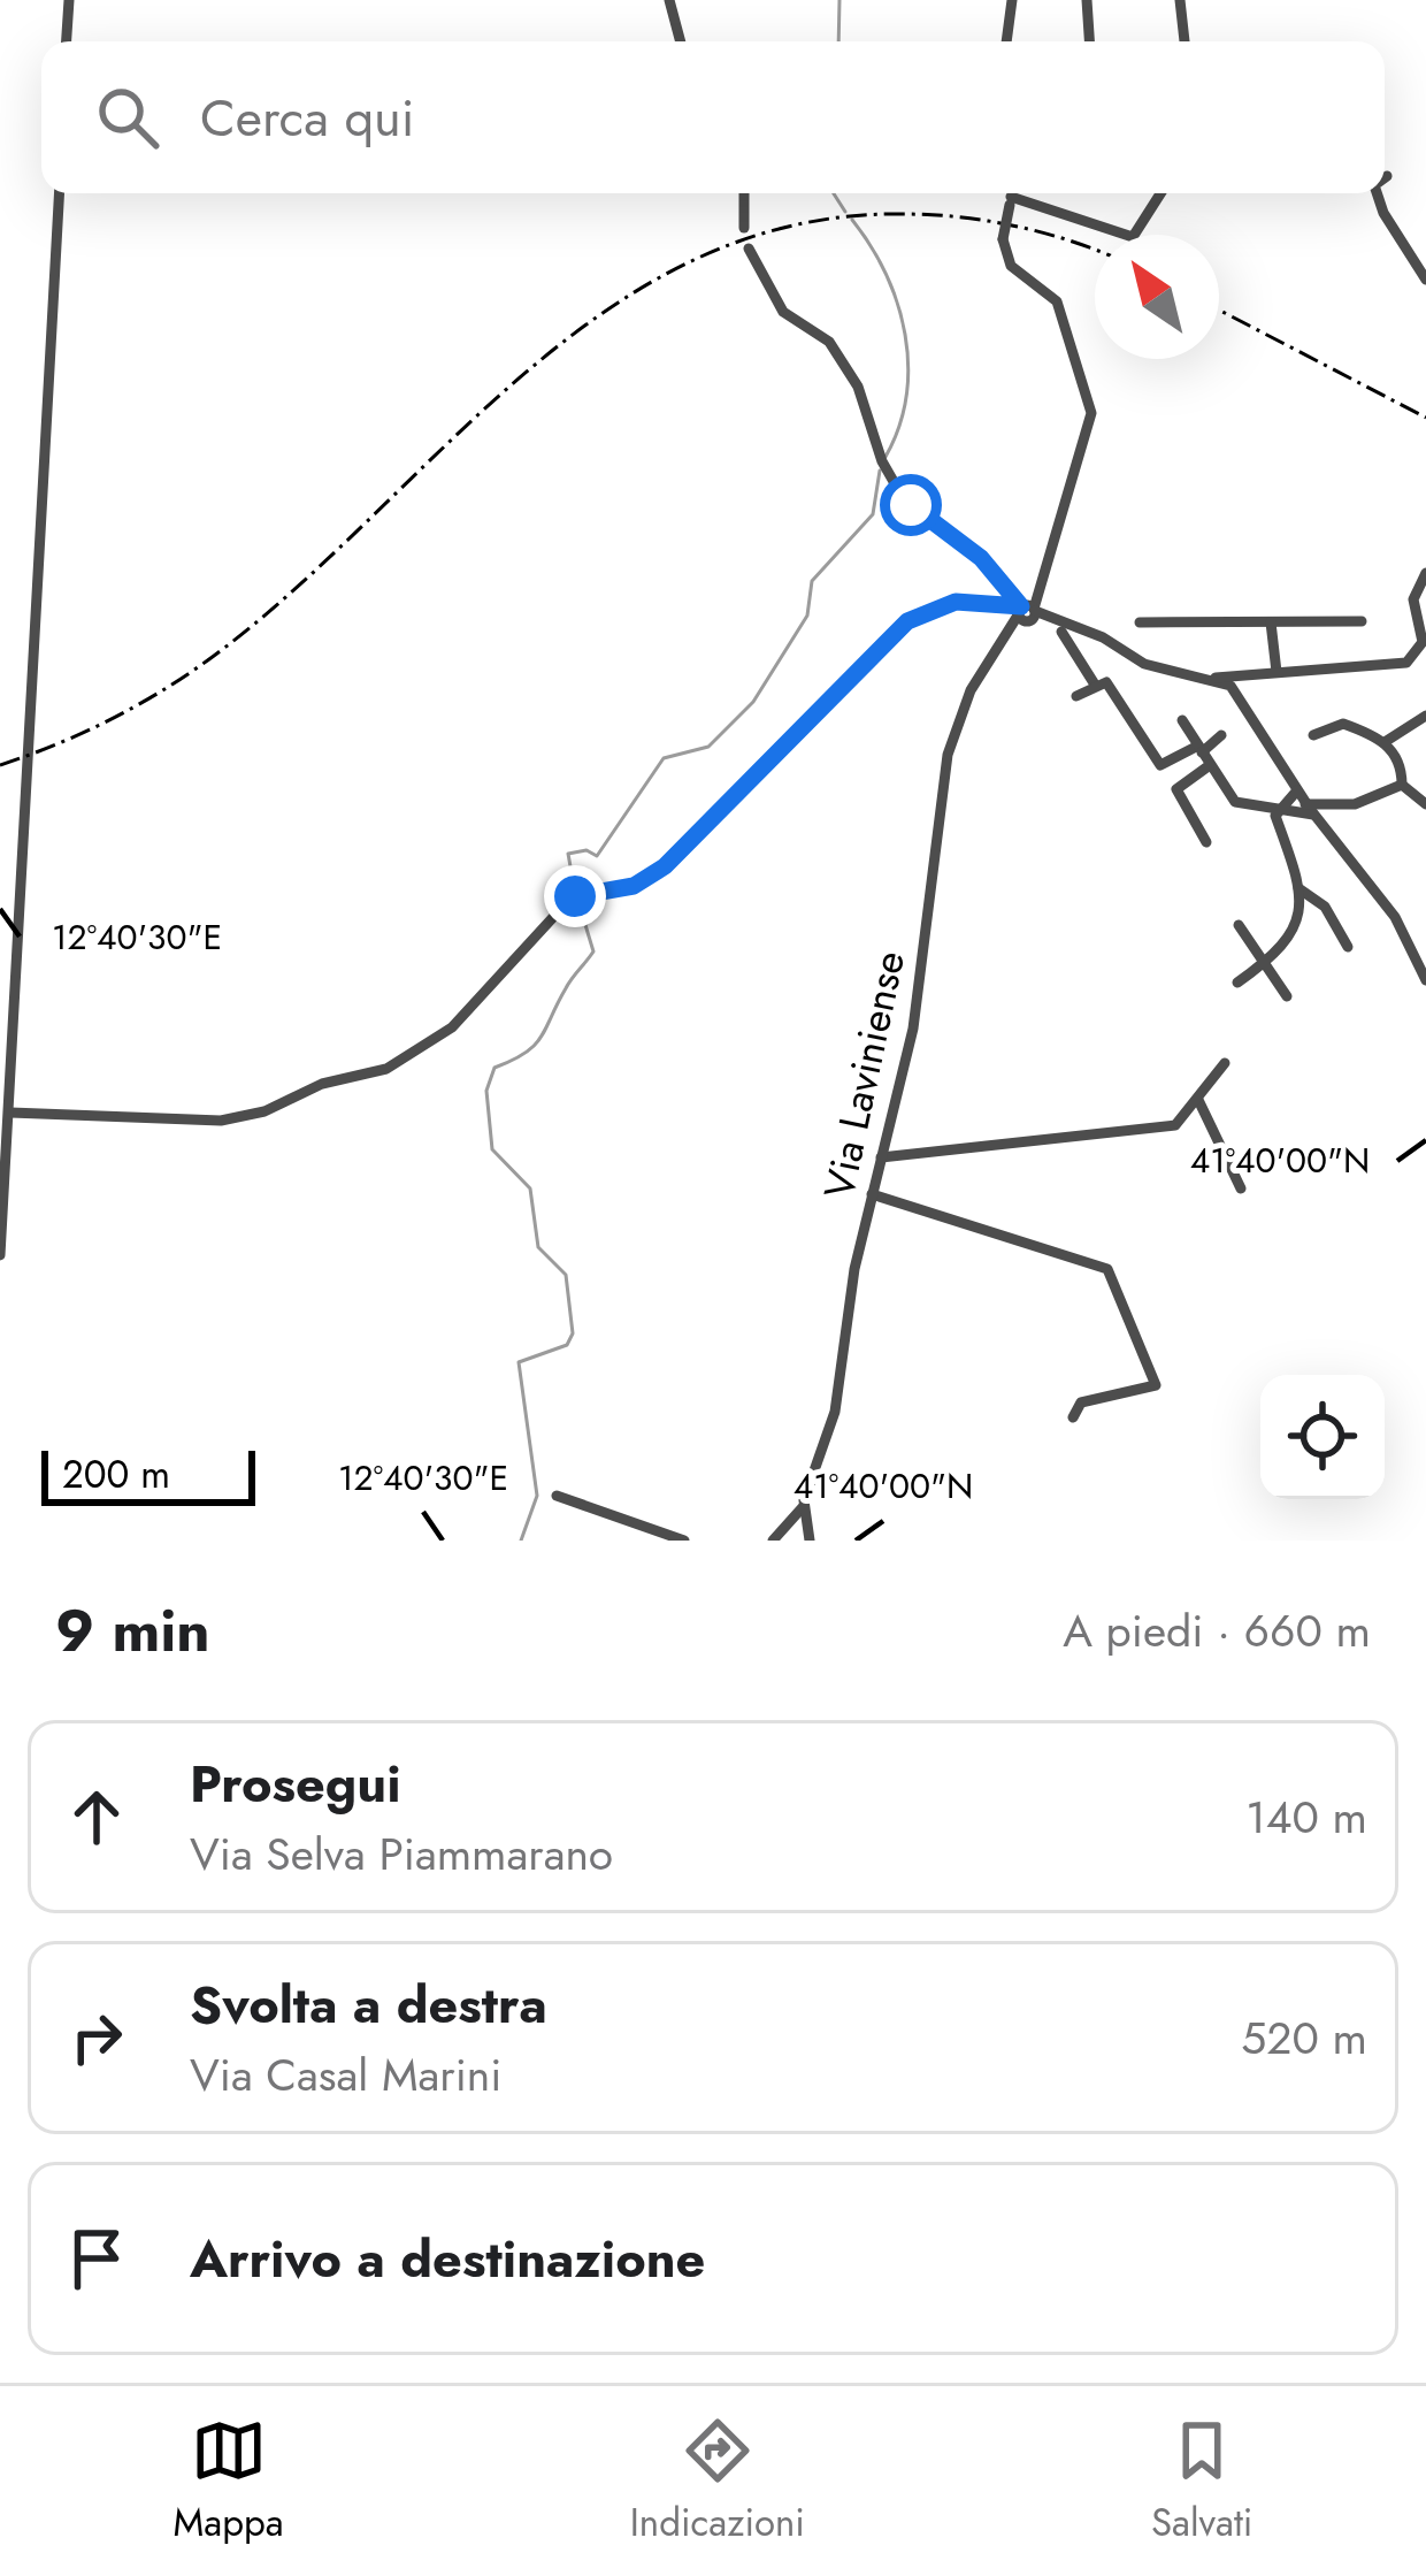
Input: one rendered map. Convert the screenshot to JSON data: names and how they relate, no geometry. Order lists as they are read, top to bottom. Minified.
{"streets":{"street":["Via Laviniense"]},"scale_bar":"200 m","north":"top left","page":{"search":"Cerca qui","scale":"200 m","heading":["9 min","A piedi · 660 m"],"list":[["Prosegui","Via Selva Piammarano","140 m"],["Svolta a destra","Via Casal Marini","520 m"],"Arrivo a destinazione"],"nav":["Mappa","Indicazioni","Salvati"]},"coordinates":["12°40'30\"E","41°40'00\"N"]}
